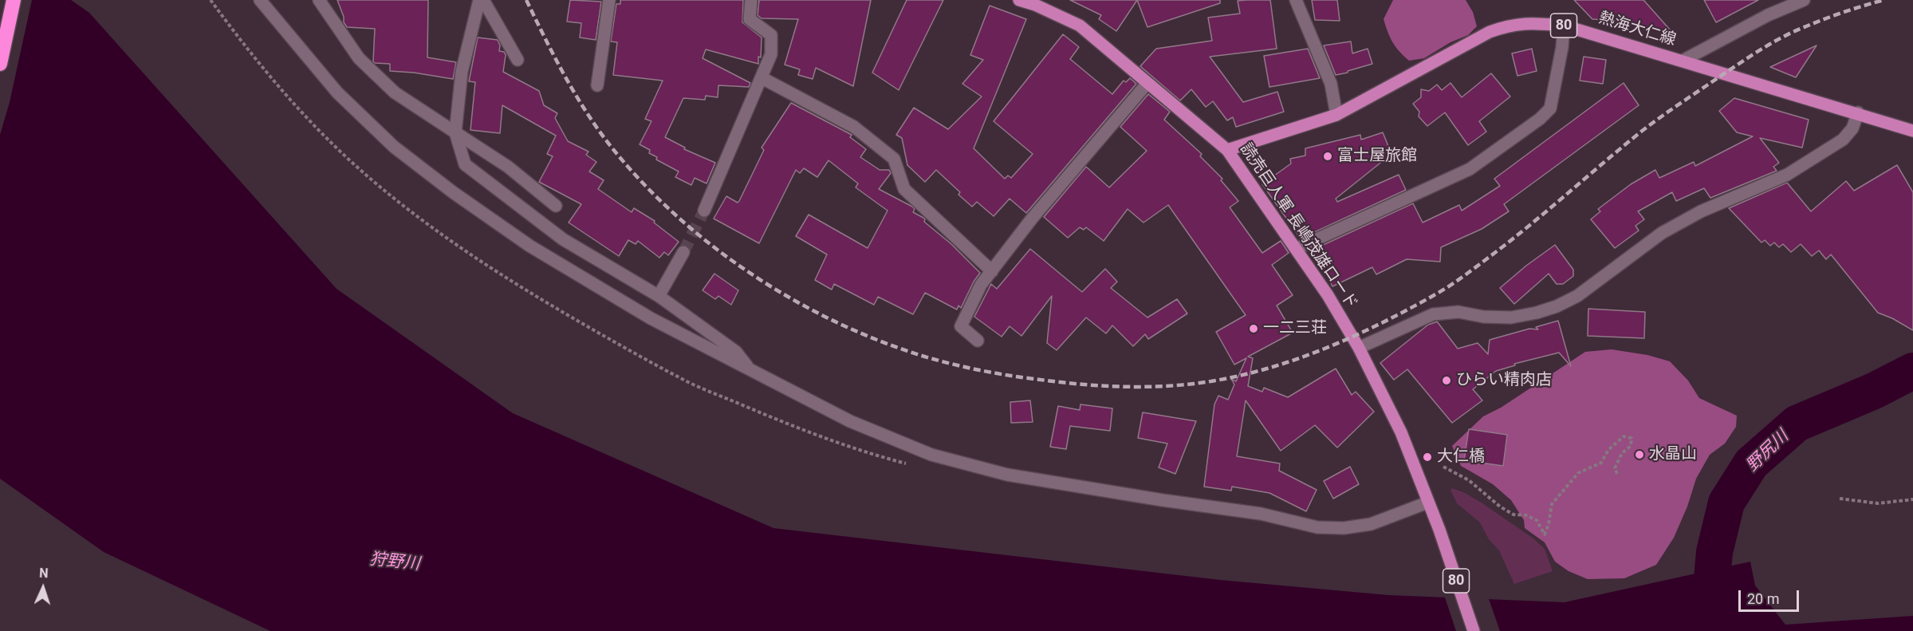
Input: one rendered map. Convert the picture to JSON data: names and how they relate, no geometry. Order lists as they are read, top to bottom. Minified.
{"streets":{"main road":["80","熱海大仁線","読売巨人軍 長嶋茂雄ロード"]},"crossings":[["熱海大仁線","読売巨人軍 長嶋茂雄ロード"]],"water":["野尻川","狩野川"],"places":["富士屋旅館","一二三荘","ひらい精肉店","水晶山","大仁橋"],"scale_bar":"20 m","north":"top"}
